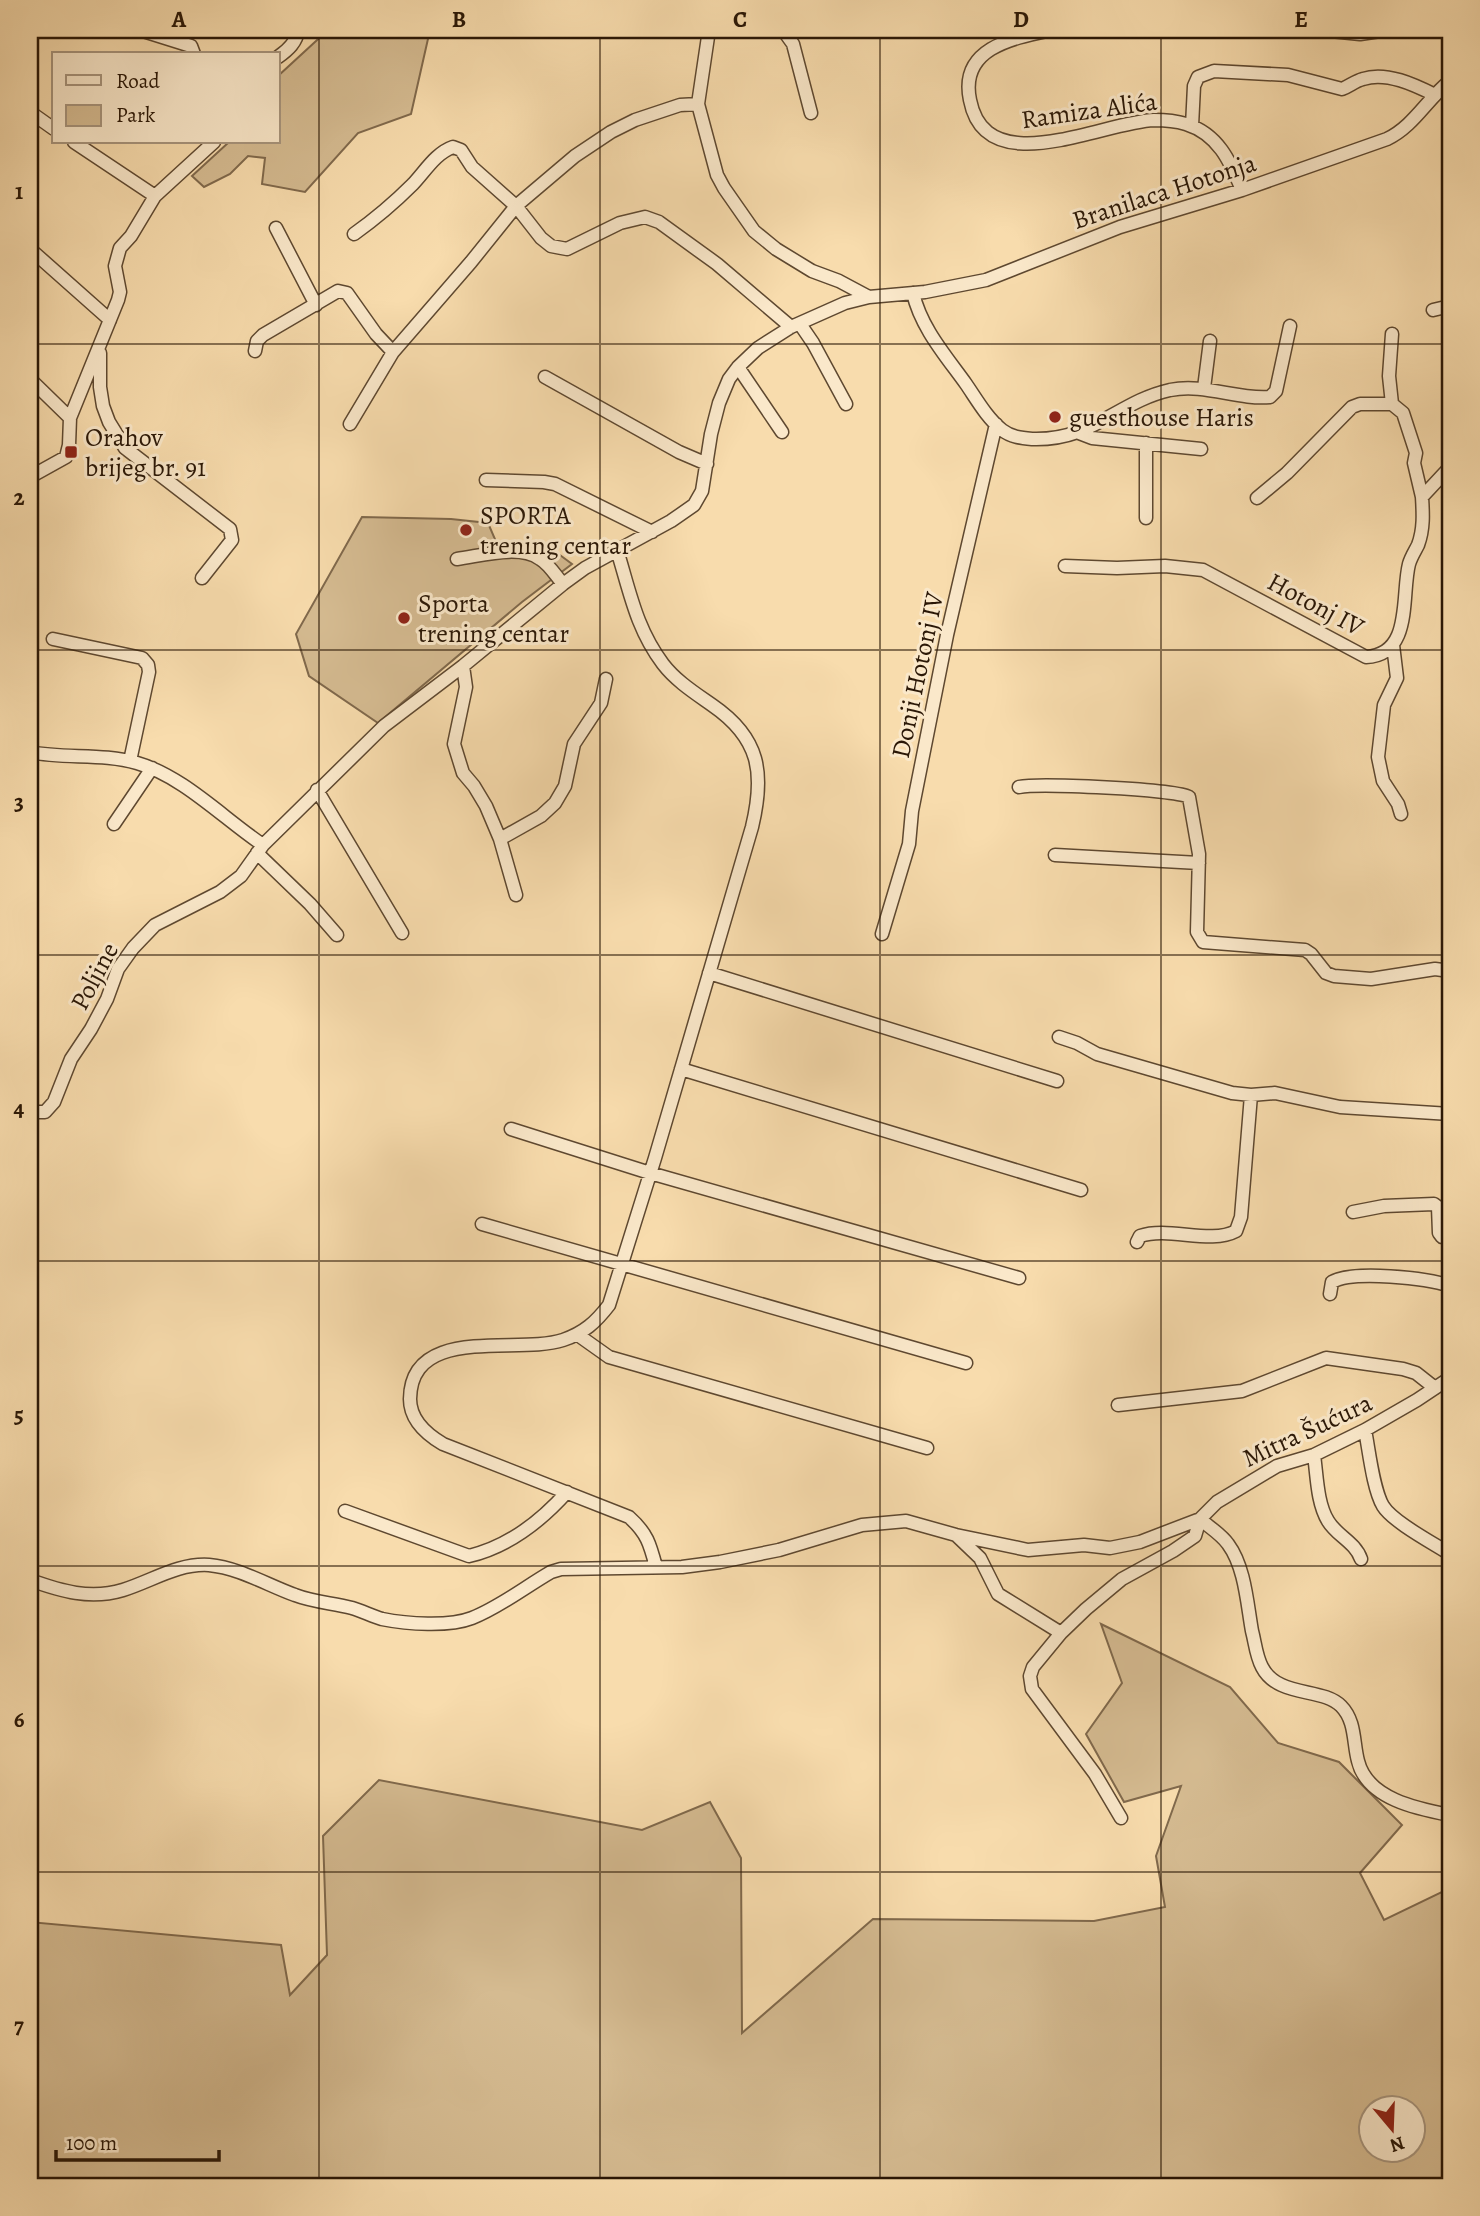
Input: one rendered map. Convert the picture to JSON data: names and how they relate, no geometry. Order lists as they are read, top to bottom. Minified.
{"streets":{"street":["Ramiza Alića","Branilaca Hotonja","Hotonj IV","Donji Hotonj IV","Poljine","Mitra Šućura"]},"crossings":[["Ramiza Alića","Branilaca Hotonja"],["Branilaca Hotonja","Poljine"]],"places":{"other":["guesthouse Haris","SPORTA trening centar","Sporta trening centar"],"transit":["Orahov brijeg br. 91"]},"legend":["Road","Park"],"scale_bar":"100 m","north":"bottom","grid":{"columns":["A","B","C","D","E"],"rows":["1","2","3","4","5","6","7"]}}
